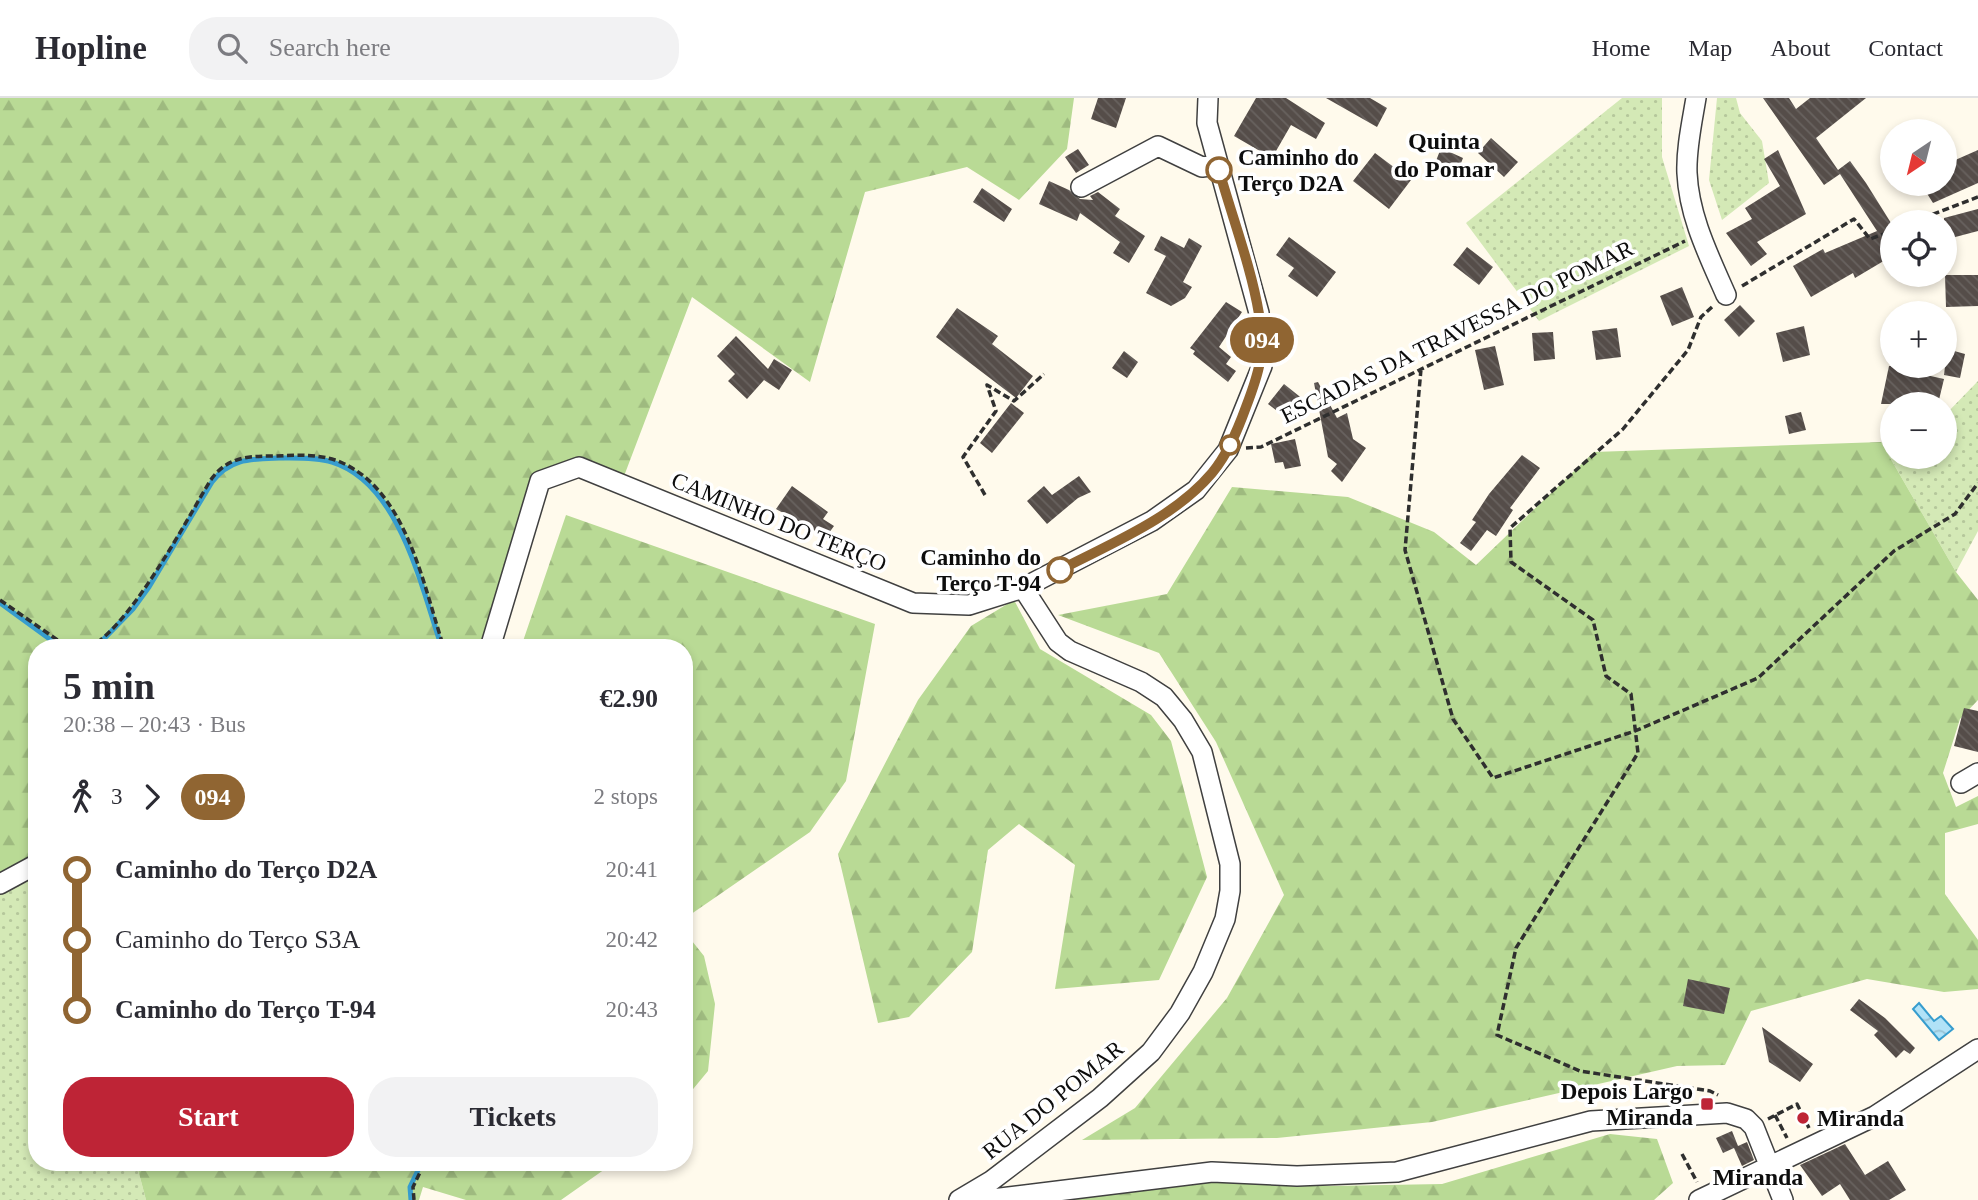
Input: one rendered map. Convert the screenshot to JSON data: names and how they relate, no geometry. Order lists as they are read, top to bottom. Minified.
{"streets":{"street":["CAMINHO DO TERÇO","RUA DO POMAR"],"path":["ESCADAS DA TRAVESSA DO POMAR"]},"crossings":[["ESCADAS DA TRAVESSA DO POMAR","CAMINHO DO TERÇO"],["CAMINHO DO TERÇO","RUA DO POMAR"]],"districts":["Quinta do Pomar","Miranda"],"places":{"other":["Caminho do Terço D2A","Caminho do Terço T-94","Miranda"],"transit":["Depois Largo Miranda"]},"lines":["bus line 094"],"north":"bottom left","page":{"header":"Hopline","search":"Search here","nav":["Home","Map","About","Contact"],"on_map":"094","map_buttons":["+","−"],"heading":["5 min","20:38 – 20:43 · Bus","€2.90"],"legs":["3","094","2 stops"],"list":[{"name":"Caminho do Terço D2A","value":"20:41"},{"name":"Caminho do Terço S3A","value":"20:42"},{"name":"Caminho do Terço T-94","value":"20:43"}],"buttons":["Start","Tickets"]}}
